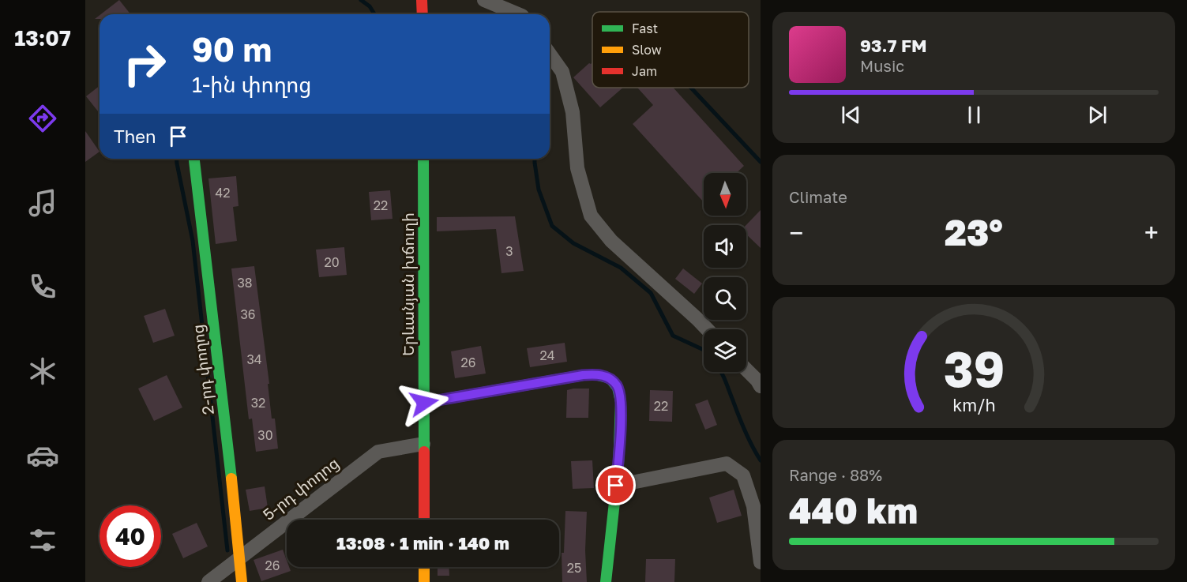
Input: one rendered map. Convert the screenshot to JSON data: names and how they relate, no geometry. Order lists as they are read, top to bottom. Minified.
{"streets":{"street":["Երևանյան խճուղի","2-րդ փողոց","5-րդ փողոց"]},"crossings":[["Երևանյան խճուղի","5-րդ փողոց"],["2-րդ փողոց","5-րդ փողոց"]],"house_numbers":["42","22","3","20","38","36","24","34","26","32","22","30","26","25"],"legend":["Fast","Slow","Jam"],"north":"bottom","page":{"tabs":"13:07","turn":["90 m","1-ին փողոց"],"song":["93.7 FM","Music"],"then":"Then","tile":["Climate",["Range · 88%","440 km"]],"heat":["−","23°","+"],"limit":"40","trip":"13:08 · 1 min · 140 m","gauge":["39","km/h"]}}
